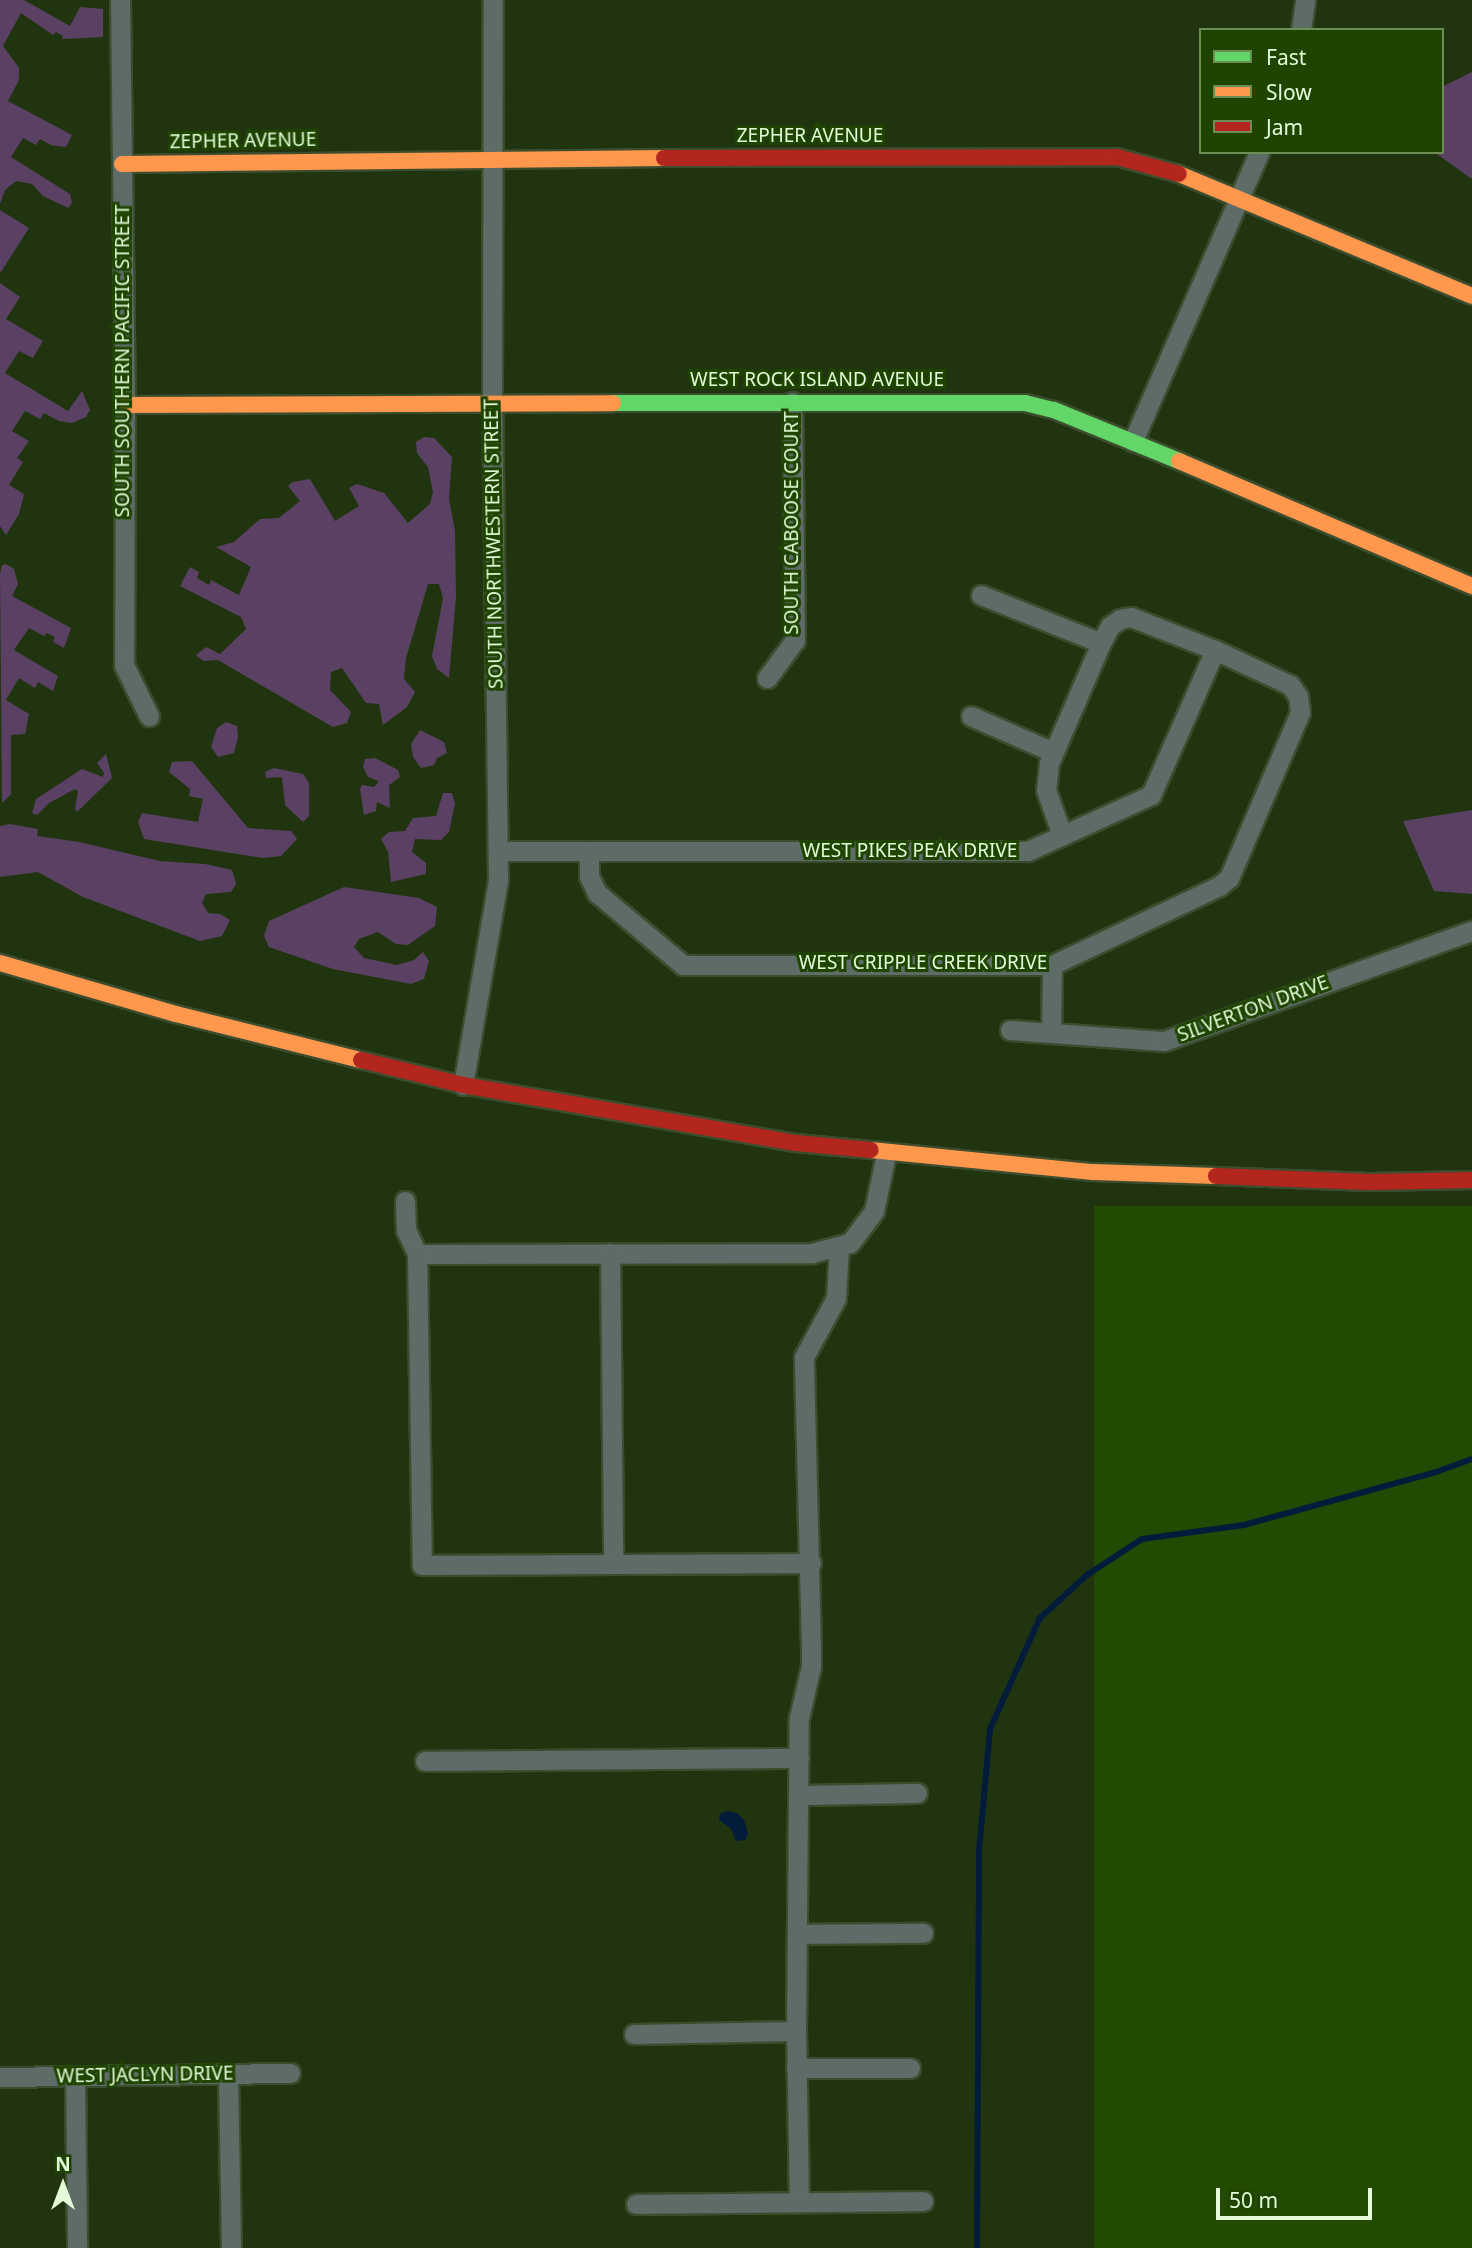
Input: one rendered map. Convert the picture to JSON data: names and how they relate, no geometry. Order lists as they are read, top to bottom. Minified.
{"streets":{"street":["ZEPHER AVENUE","SOUTH SOUTHERN PACIFIC STREET","WEST ROCK ISLAND AVENUE","SOUTH CABOOSE COURT","SOUTH NORTHWESTERN STREET","WEST PIKES PEAK DRIVE","WEST CRIPPLE CREEK DRIVE","SILVERTON DRIVE","WEST JACLYN DRIVE"]},"crossings":[["ZEPHER AVENUE","SOUTH SOUTHERN PACIFIC STREET"],["ZEPHER AVENUE","SOUTH NORTHWESTERN STREET"],["SOUTH SOUTHERN PACIFIC STREET","WEST ROCK ISLAND AVENUE"],["WEST ROCK ISLAND AVENUE","SOUTH CABOOSE COURT"],["WEST ROCK ISLAND AVENUE","SOUTH NORTHWESTERN STREET"],["SOUTH NORTHWESTERN STREET","WEST PIKES PEAK DRIVE"],["WEST PIKES PEAK DRIVE","WEST CRIPPLE CREEK DRIVE"]],"legend":["Fast","Slow","Jam"],"scale_bar":"50 m","north":"top"}
